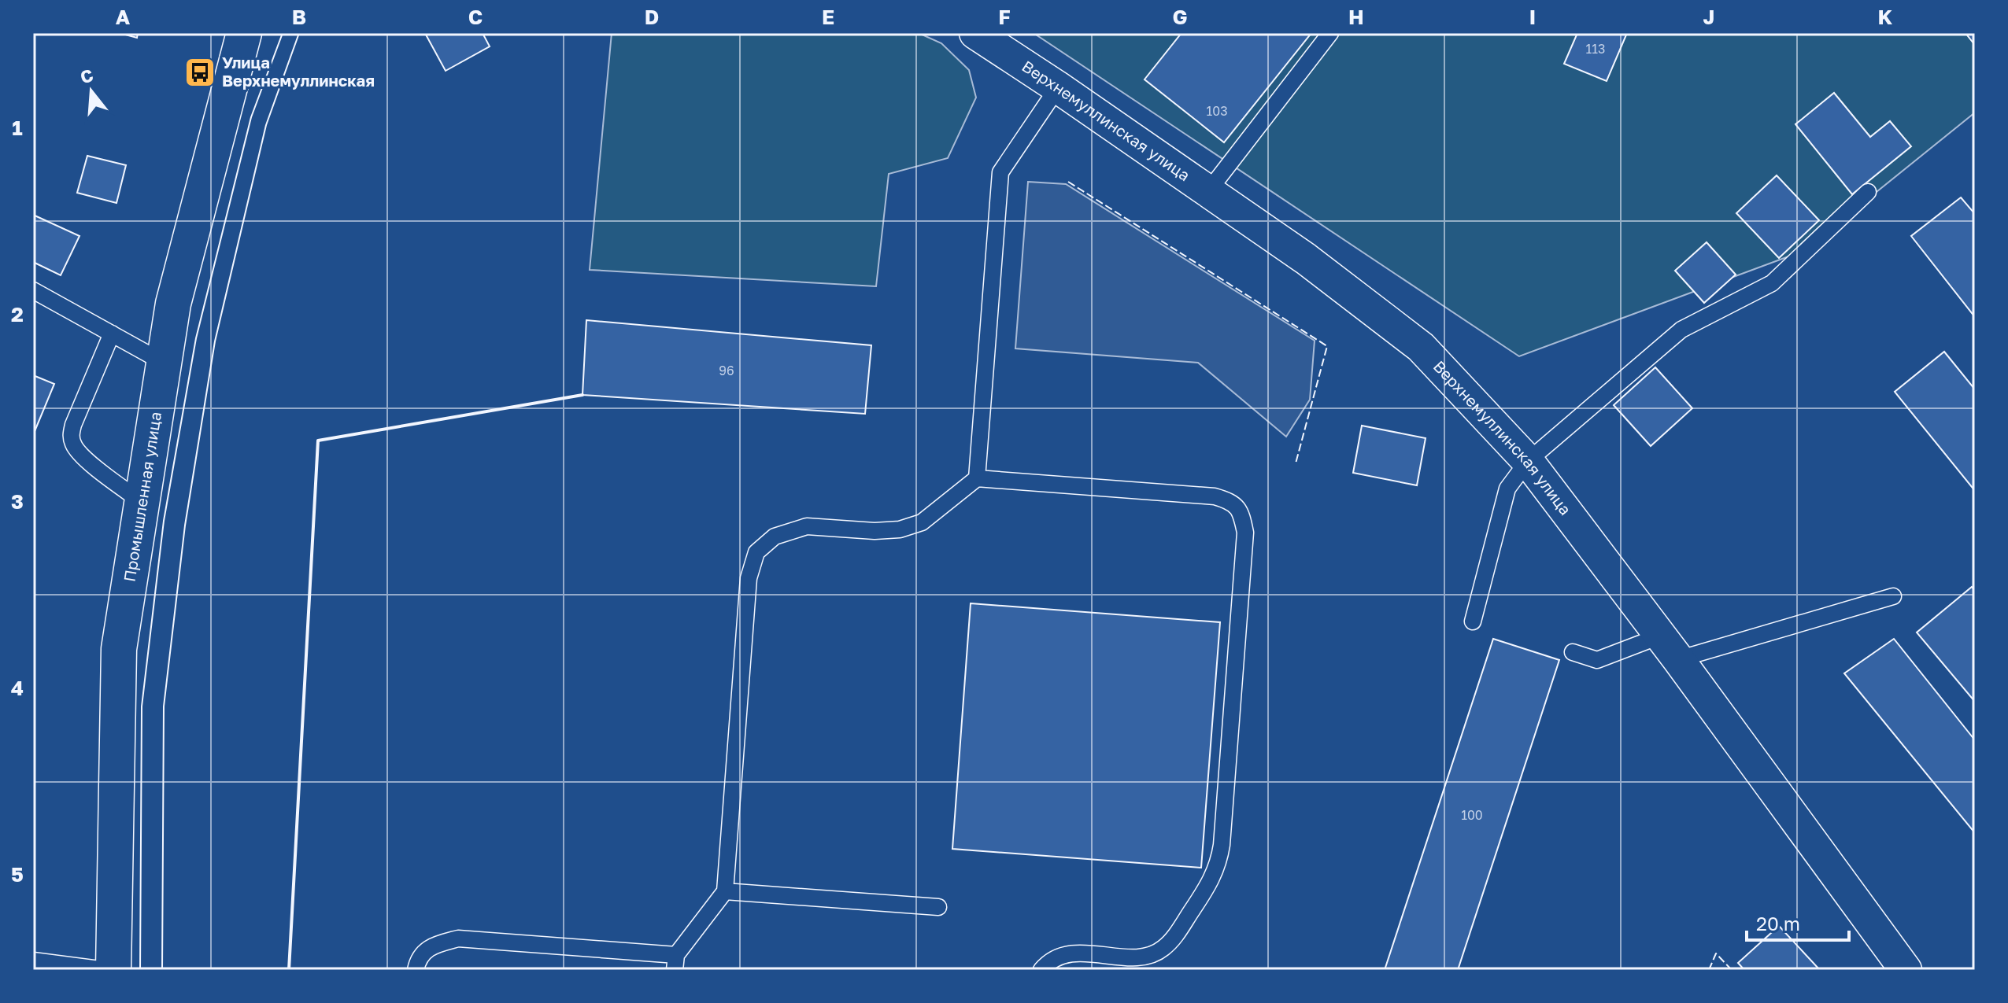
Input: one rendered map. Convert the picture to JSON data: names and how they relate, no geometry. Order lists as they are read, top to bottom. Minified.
{"streets":{"street":["Верхнемуллинская улица","Промышленная улица"]},"places":{"bus stop":["Улица Верхнемуллинская"]},"house_numbers":["113","103","96","100"],"scale_bar":"20 m","north":"top","grid":{"columns":["A","B","C","D","E","F","G","H","I","J","K"],"rows":["1","2","3","4","5"]}}
